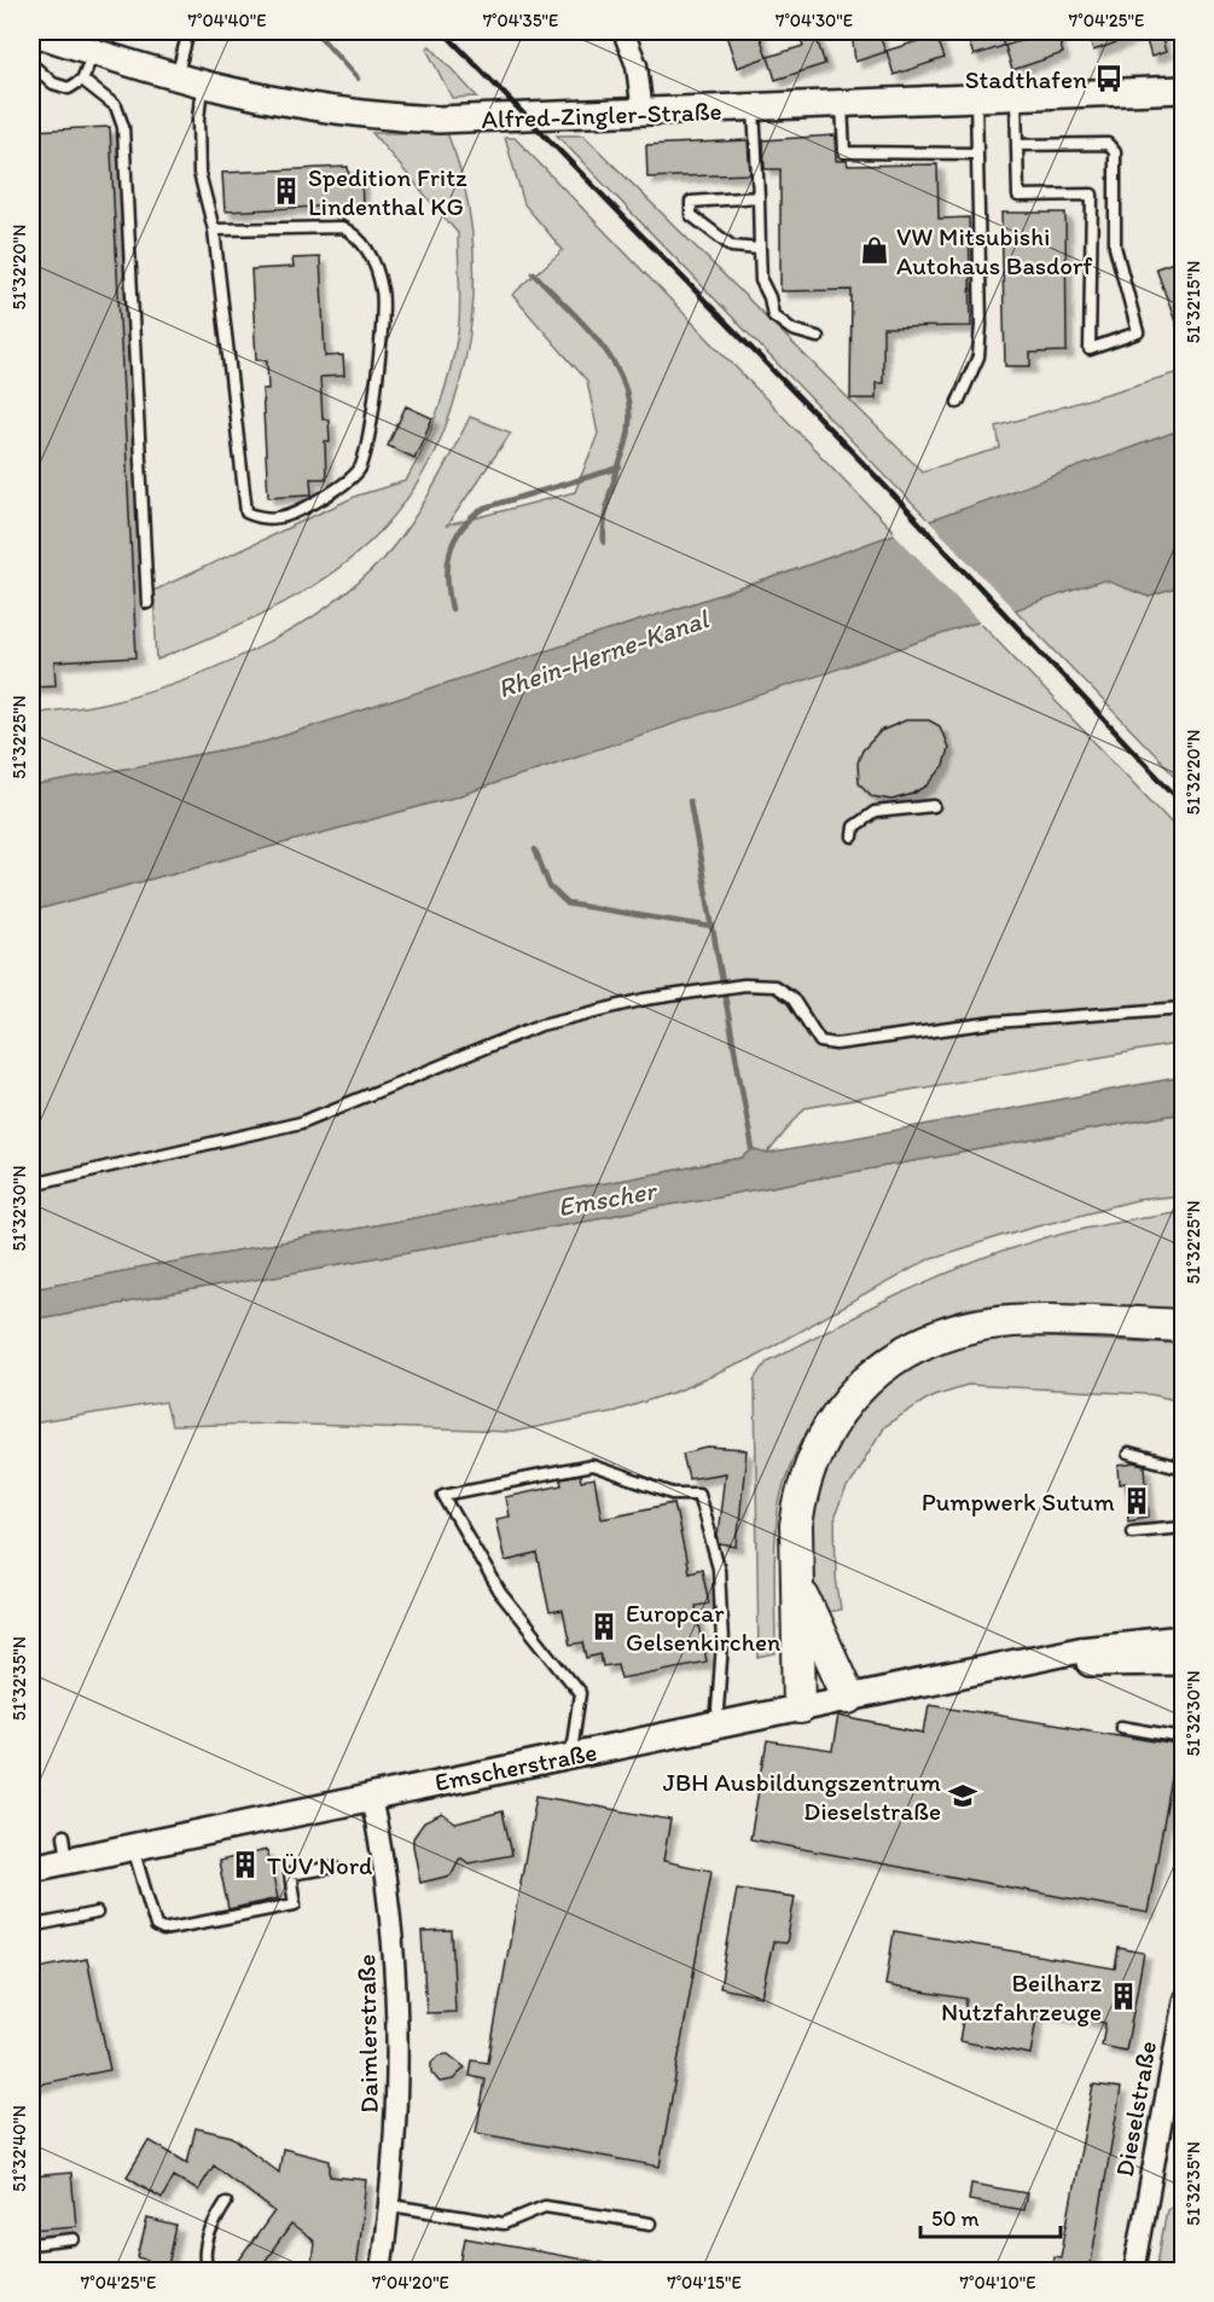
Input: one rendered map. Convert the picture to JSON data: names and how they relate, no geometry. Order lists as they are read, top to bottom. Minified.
{"streets":{"street":["Alfred-Zingler-Straße","Emscherstraße","Daimlerstraße","Dieselstraße"]},"crossings":[["Emscherstraße","Daimlerstraße"]],"water":["Rhein-Herne-Kanal","Emscher"],"places":{"bus stop":["Stadthafen"],"building":["Spedition Fritz Lindenthal KG","Pumpwerk Sutum","Europcar Gelsenkirchen","TÜV Nord","Beilharz Nutzfahrzeuge"],"shop":["VW Mitsubishi Autohaus Basdorf"],"school or university":["JBH Ausbildungszentrum Dieselstraße"]},"scale_bar":"50 m","coordinates":["7°04'40\"E","7°04'35\"E","7°04'30\"E","7°04'25\"E","51°32'20\"N","51°32'15\"N","51°32'25\"N","51°32'30\"N","51°32'35\"N","51°32'40\"N","7°04'20\"E","7°04'15\"E","7°04'10\"E"]}
